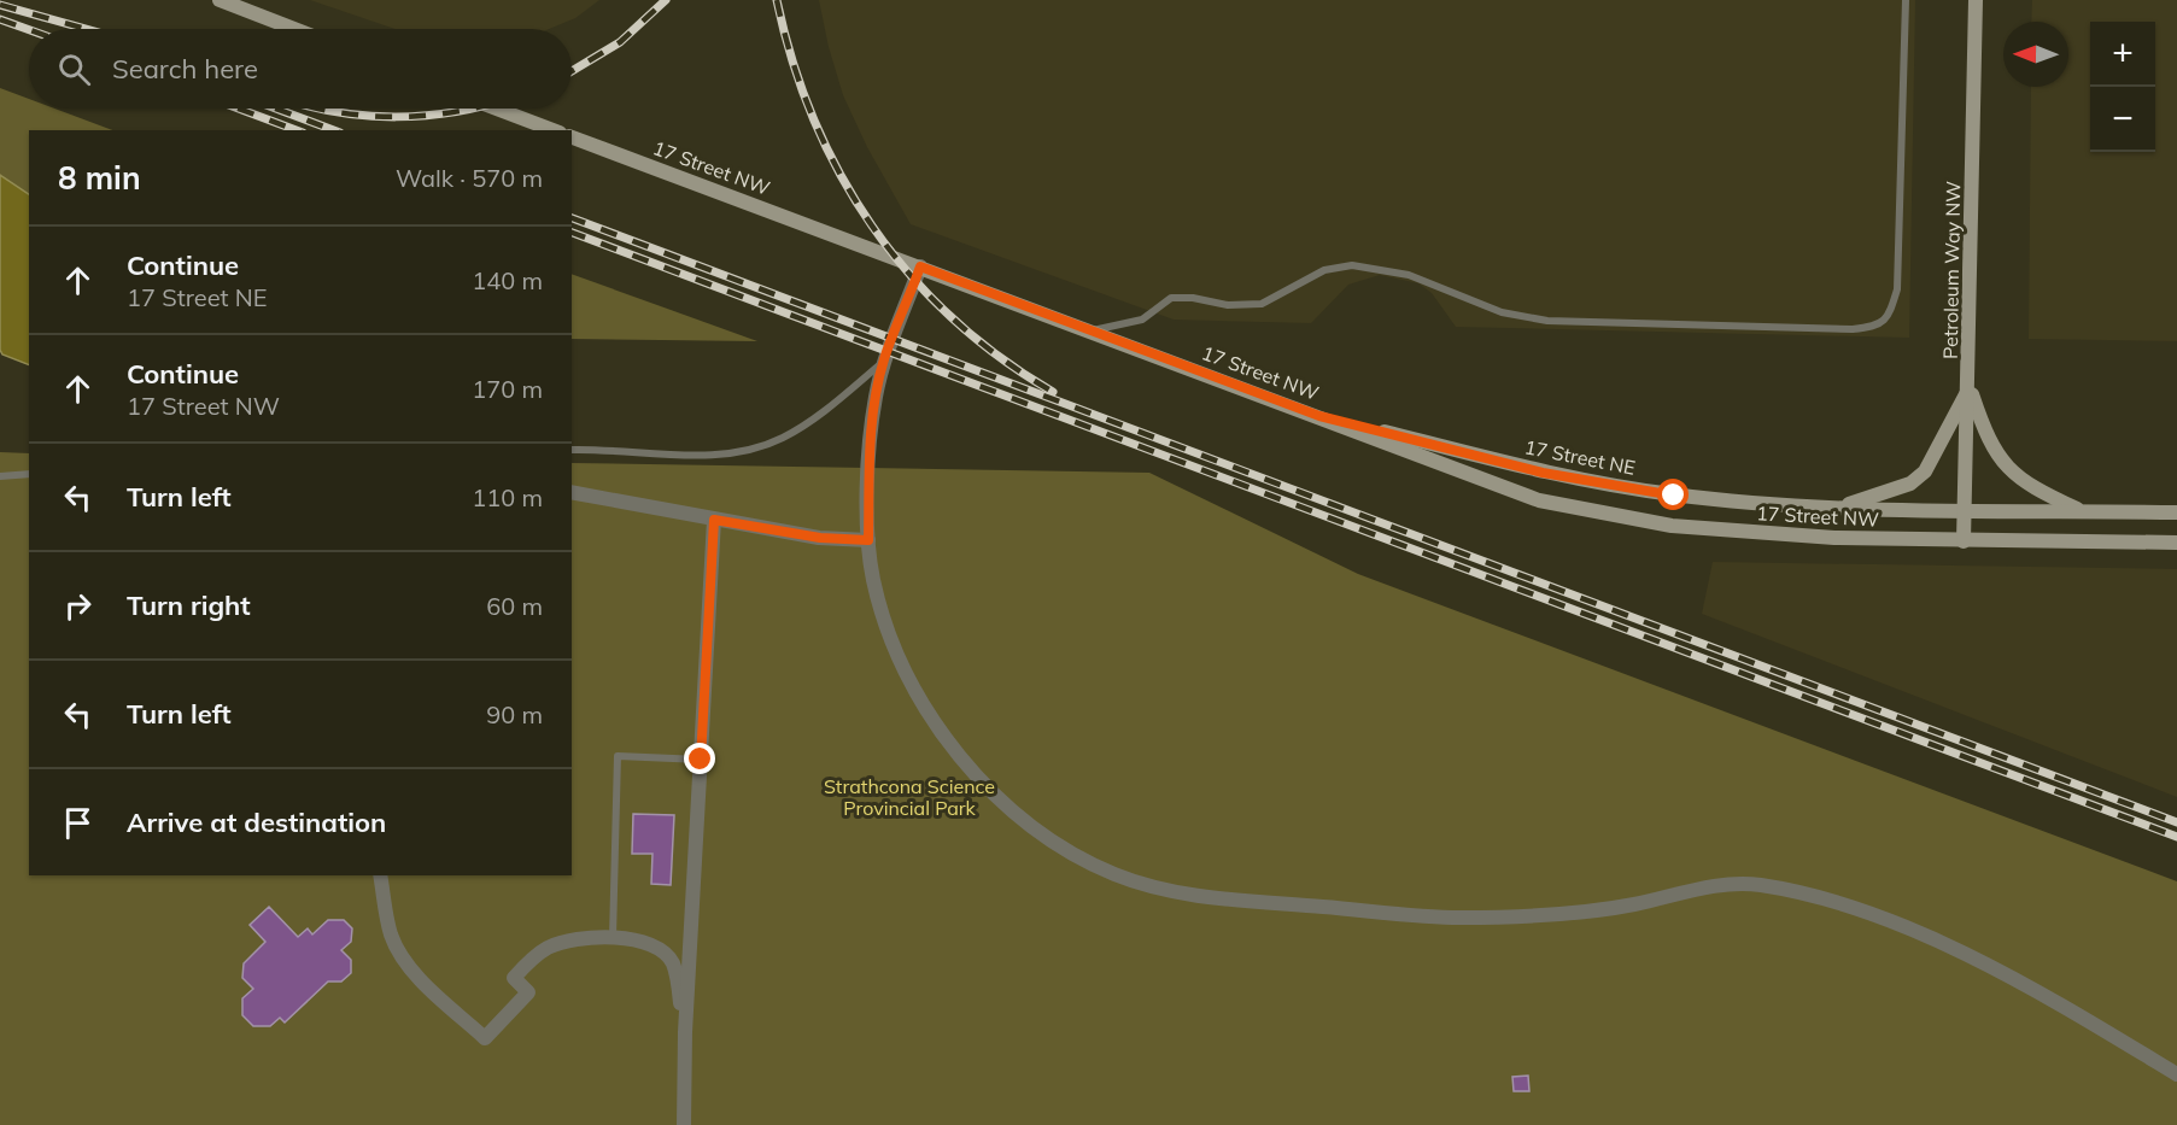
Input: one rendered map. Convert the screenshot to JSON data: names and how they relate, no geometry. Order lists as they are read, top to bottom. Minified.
{"streets":{"main road":["17 Street NW","Petroleum Way NW","17 Street NE"]},"crossings":[["17 Street NW","Petroleum Way NW"],["17 Street NW","17 Street NE"]],"parks":["Strathcona Science Provincial Park"],"north":"left","page":{"map_buttons":["+","−"],"search":"Search here","heading":["8 min","Walk · 570 m"],"list":[["Continue","17 Street NE","140 m"],["Continue","17 Street NW","170 m"],["Turn left","110 m"],["Turn right","60 m"],["Turn left","90 m"],"Arrive at destination"]}}
